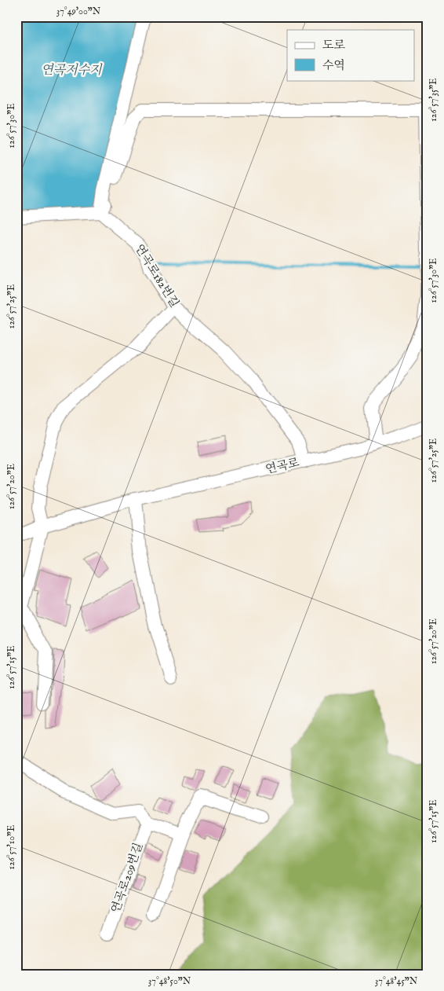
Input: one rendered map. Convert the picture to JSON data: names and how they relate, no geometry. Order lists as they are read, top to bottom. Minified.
{"streets":{"street":["연곡로182번길","연곡로","연곡로209번길"]},"crossings":[["연곡로182번길","연곡로"]],"water":["연곡저수지"],"legend":["도로","수역"],"coordinates":["37°49'00\"N","126°57'35\"E","126°57'30\"E","126°57'25\"E","126°57'20\"E","126°57'15\"E","126°57'10\"E","37°48'50\"N","37°48'45\"N"]}
